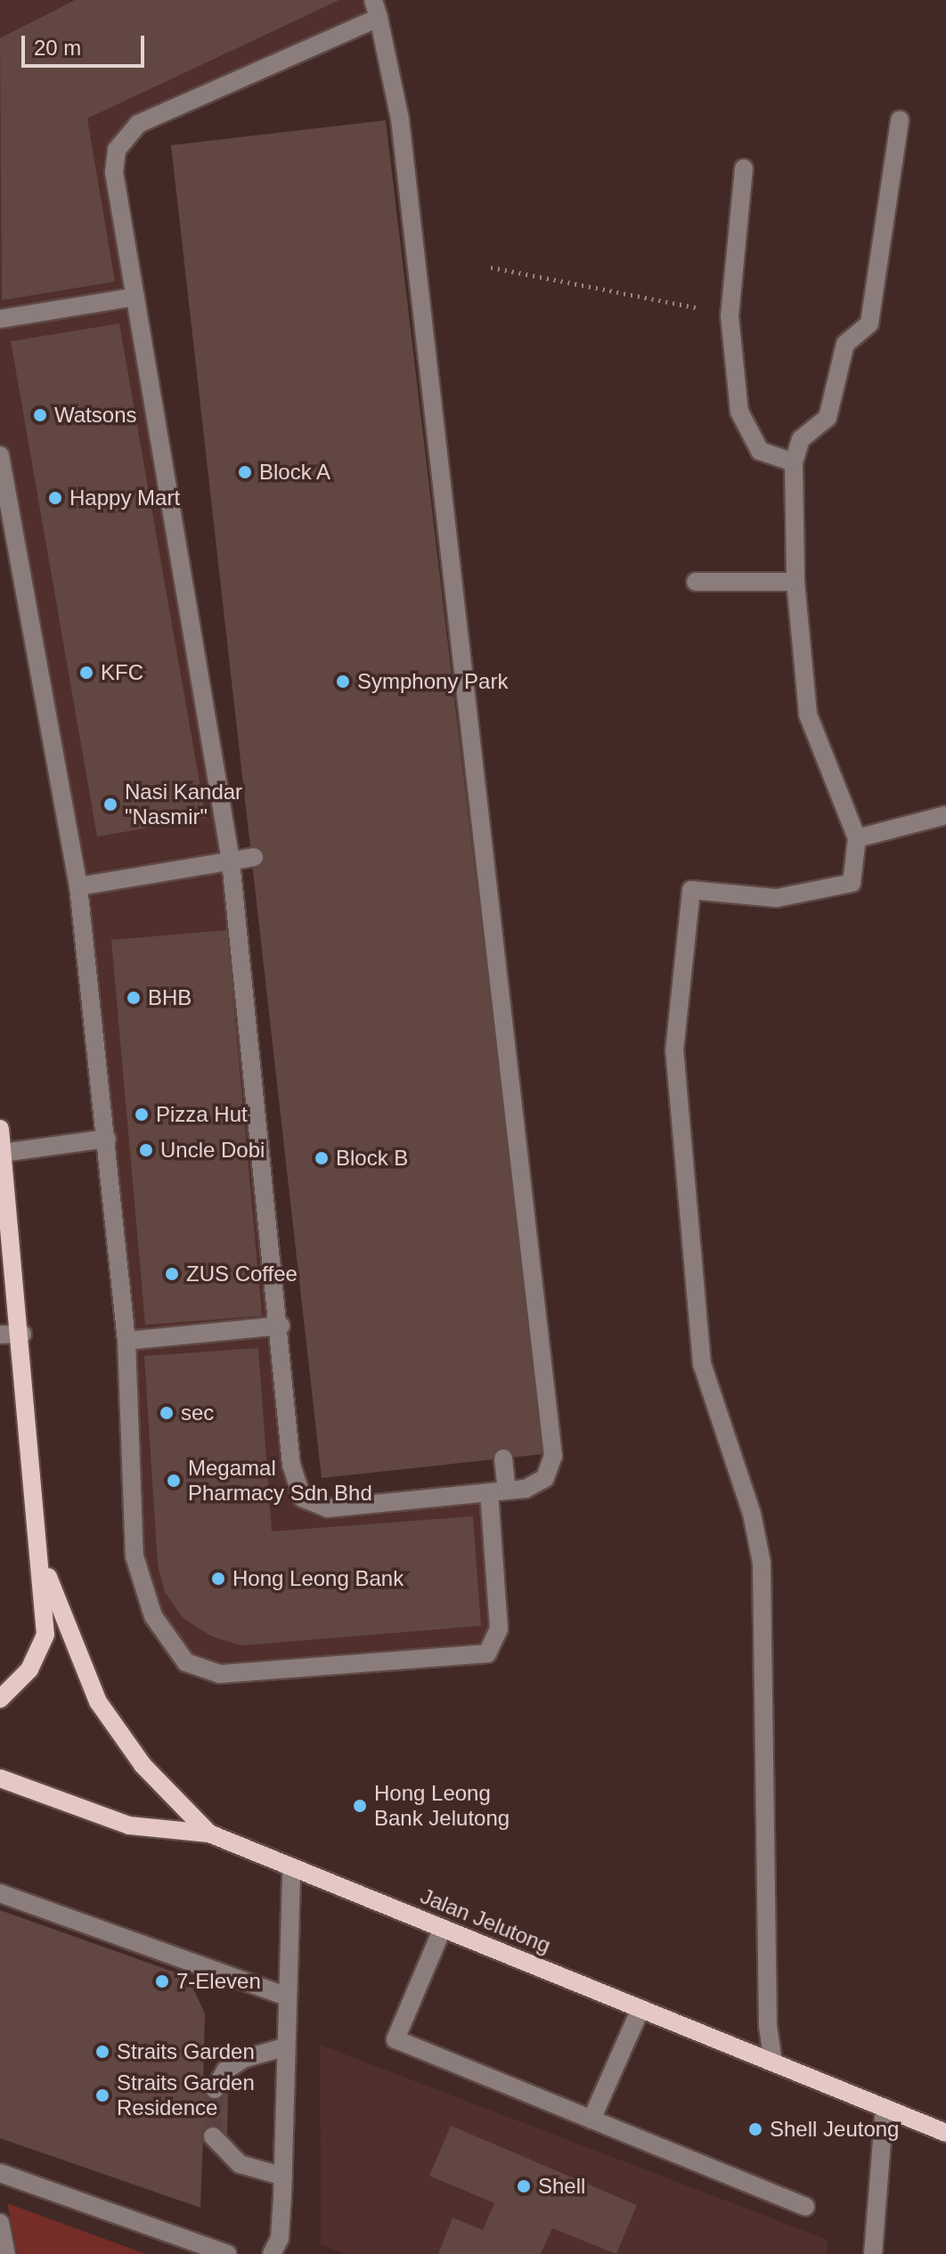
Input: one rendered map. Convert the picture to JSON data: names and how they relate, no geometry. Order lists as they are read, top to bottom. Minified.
{"streets":{"main road":["Jalan Jelutong"]},"places":["Watsons","Block A","Happy Mart","KFC","Symphony Park","Nasi Kandar \"Nasmir\"","BHB","Pizza Hut","Uncle Dobi","Block B","ZUS Coffee","sec","Megamal Pharmacy Sdn Bhd","Hong Leong Bank","Hong Leong Bank Jelutong","7-Eleven","Straits Garden","Straits Garden Residence","Shell Jeutong","Shell"],"scale_bar":"20 m"}
